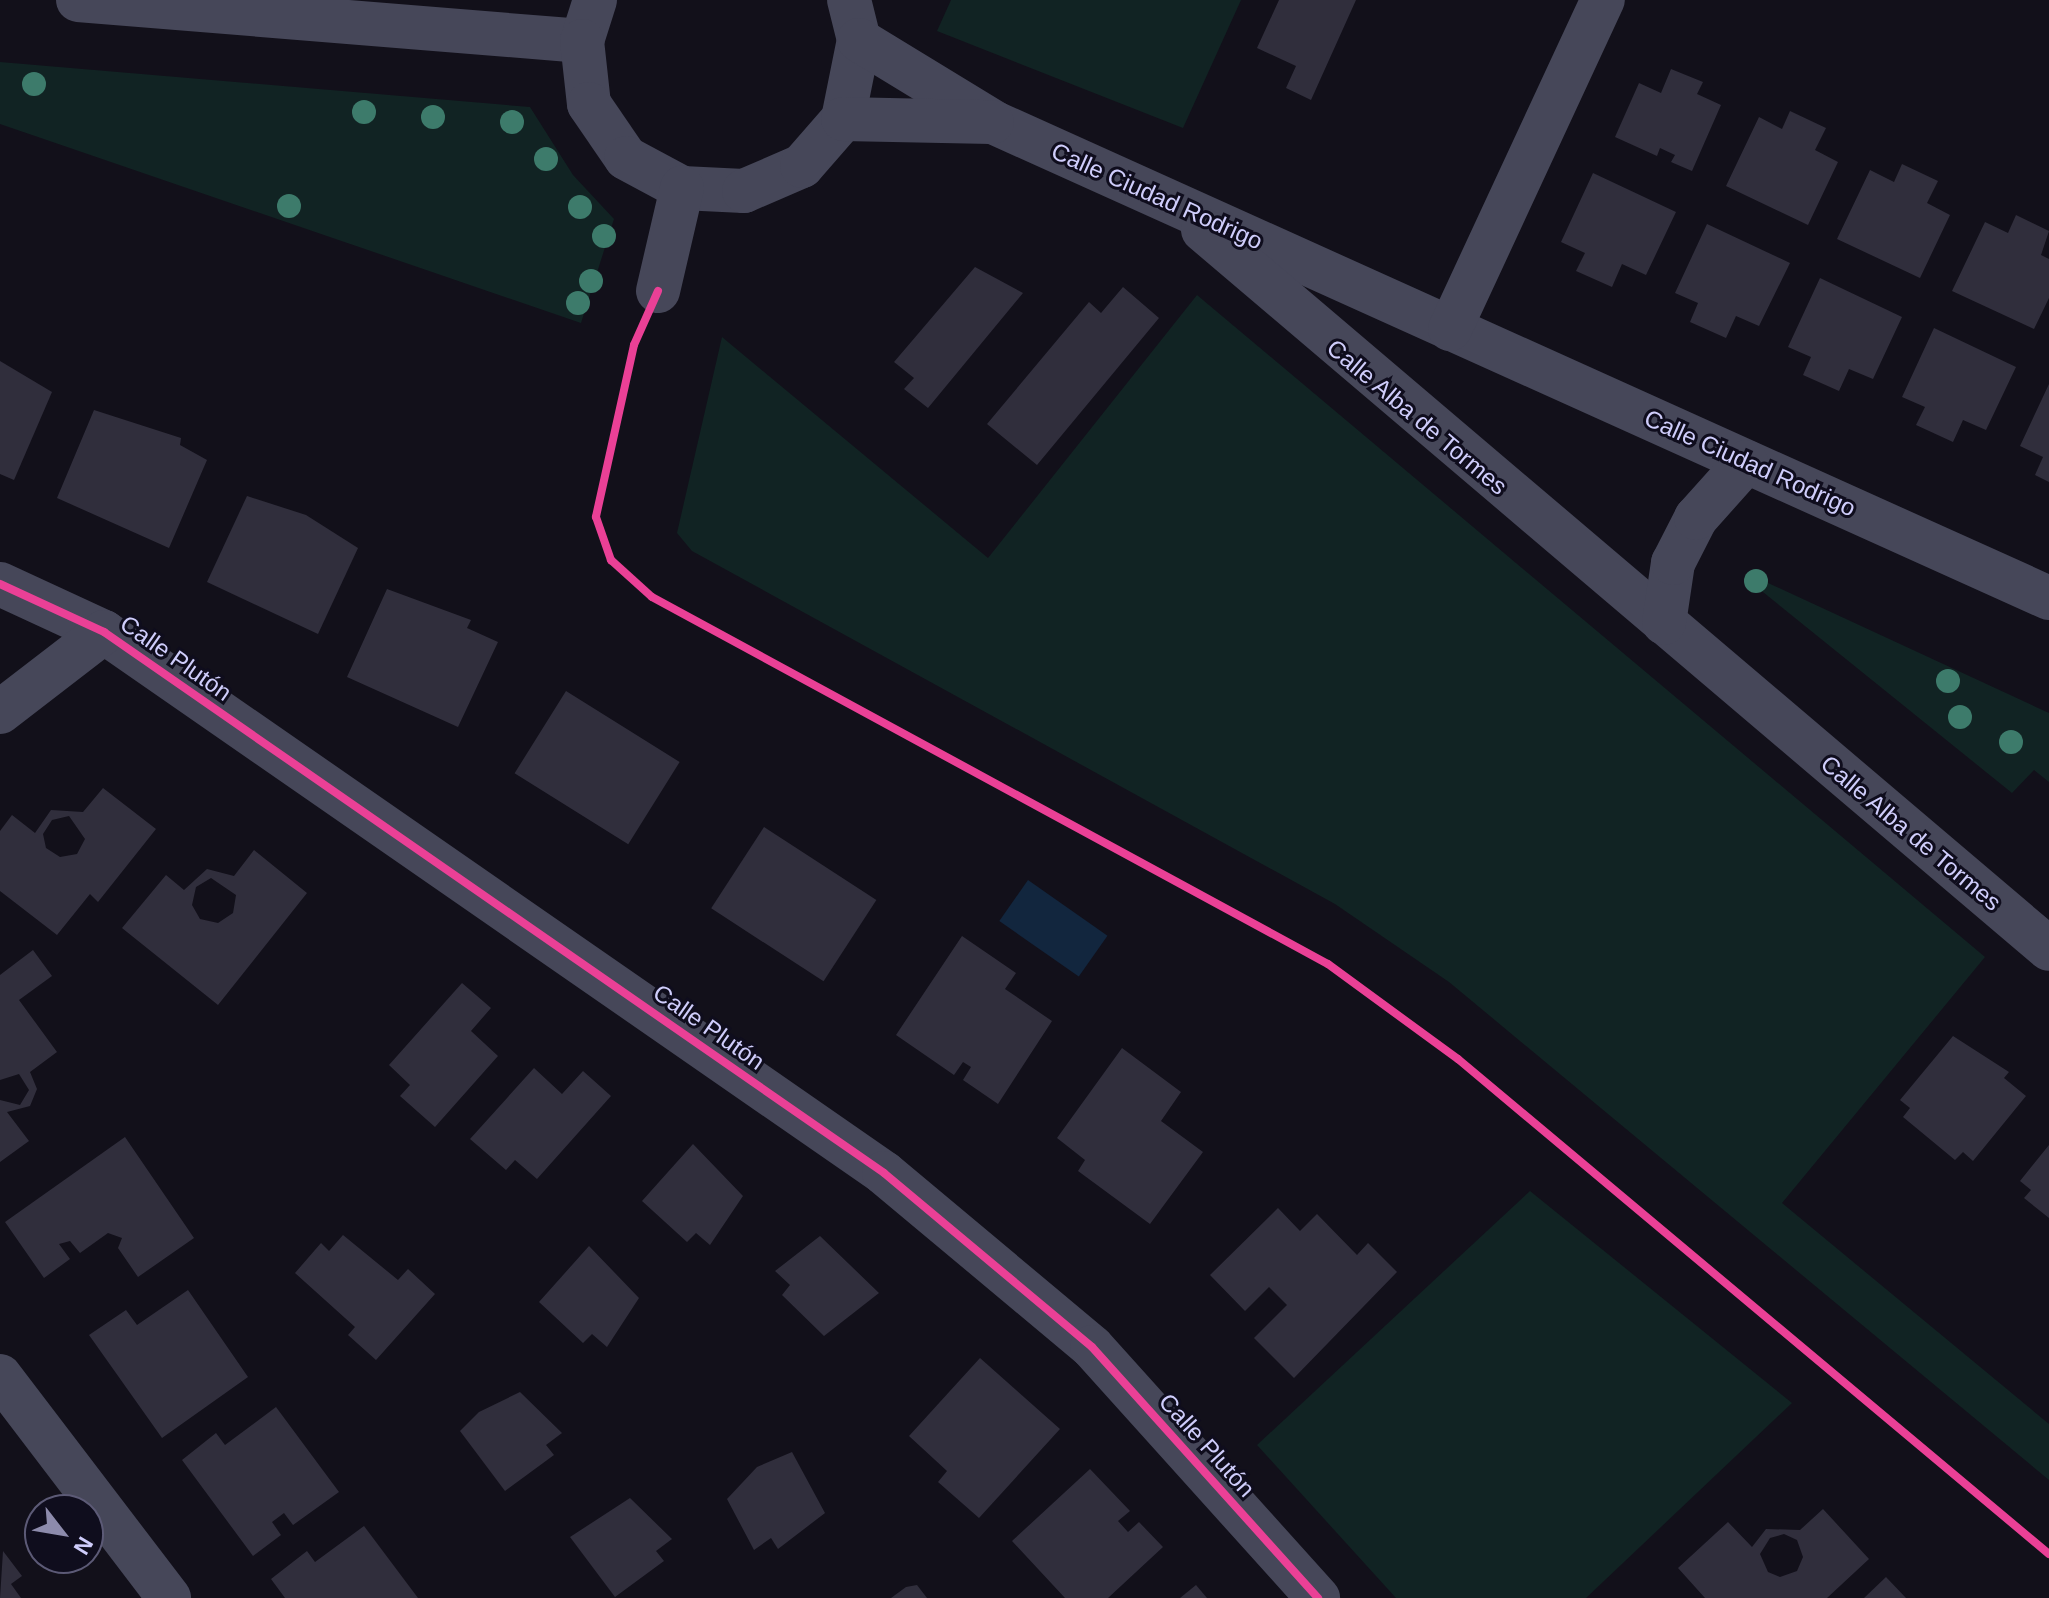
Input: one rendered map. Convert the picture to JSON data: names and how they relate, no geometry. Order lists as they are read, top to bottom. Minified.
{"streets":{"street":["Calle Ciudad Rodrigo","Calle Alba de Tormes","Calle Plutón"]},"crossings":[["Calle Ciudad Rodrigo","Calle Alba de Tormes"]],"north":"bottom right"}
